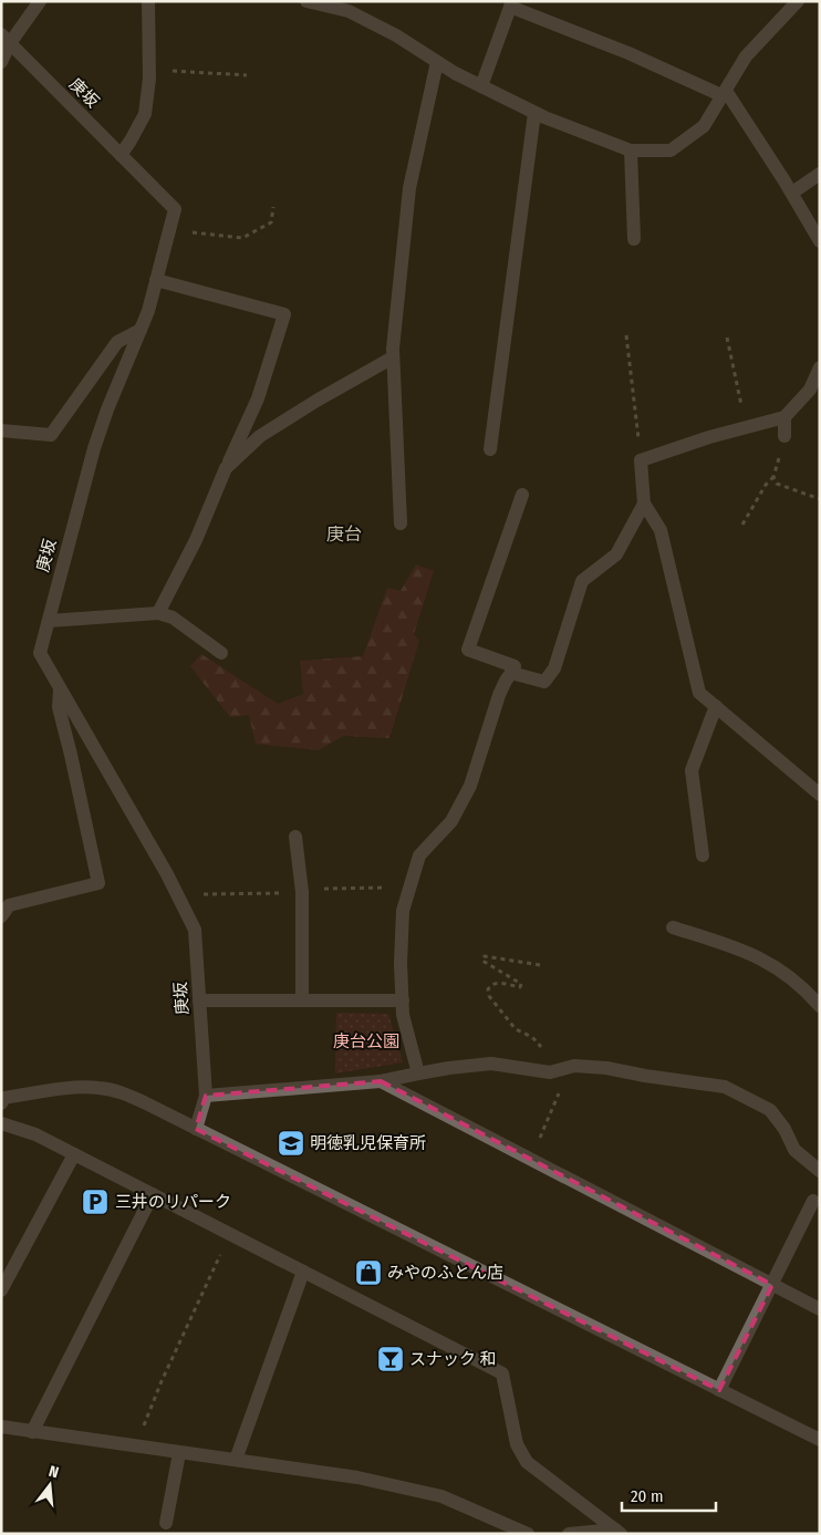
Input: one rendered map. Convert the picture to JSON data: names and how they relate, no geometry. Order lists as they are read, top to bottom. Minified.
{"streets":{"street":["庚坂"]},"districts":["庚台"],"parks":["庚台公園"],"places":{"school or university":["明徳乳児保育所"],"parking":["三井のリパーク"],"shop":["みやのふとん店"],"bar":["スナック 和"]},"scale_bar":"20 m","north":"top"}
